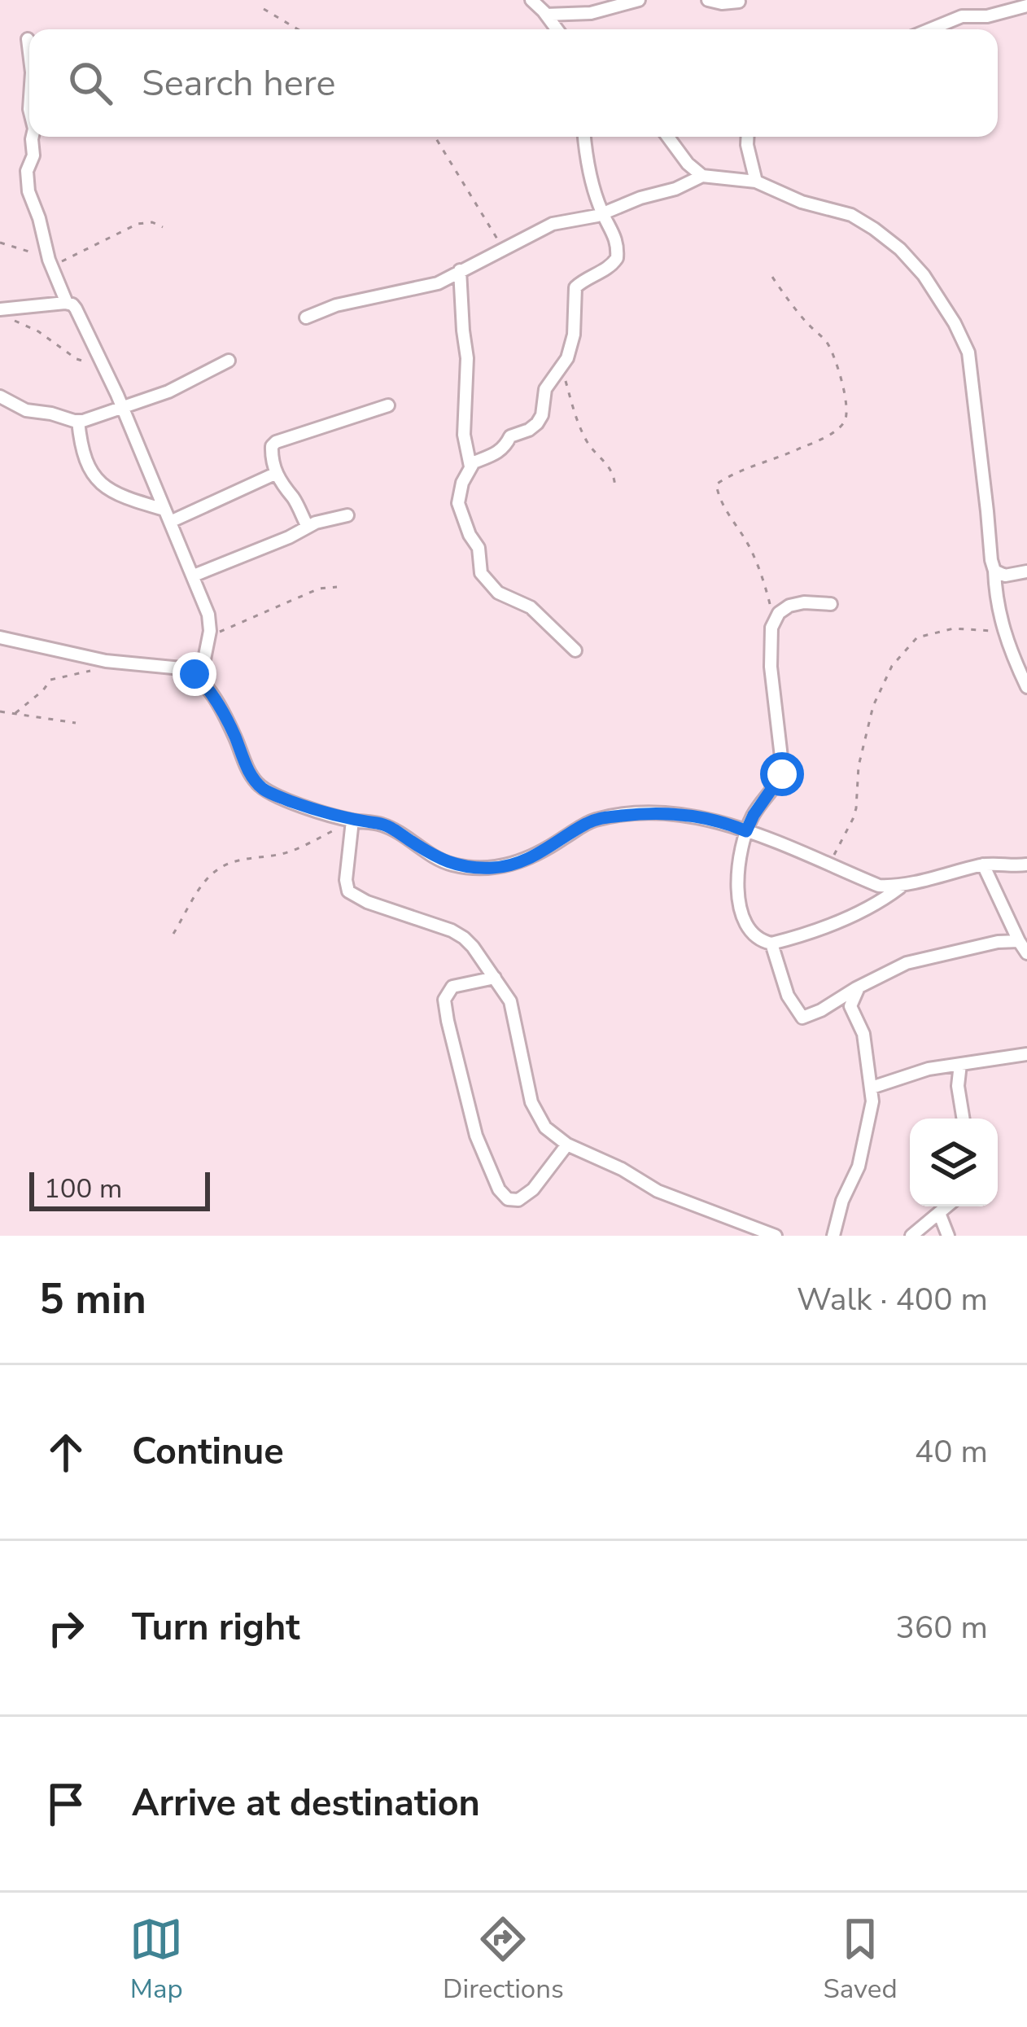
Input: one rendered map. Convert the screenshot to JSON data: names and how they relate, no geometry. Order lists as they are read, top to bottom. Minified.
{"scale_bar":"100 m","page":{"search":"Search here","scale":"100 m","heading":["5 min","Walk · 400 m"],"list":[["Continue","40 m"],["Turn right","360 m"],"Arrive at destination"],"nav":["Map","Directions","Saved"]}}
